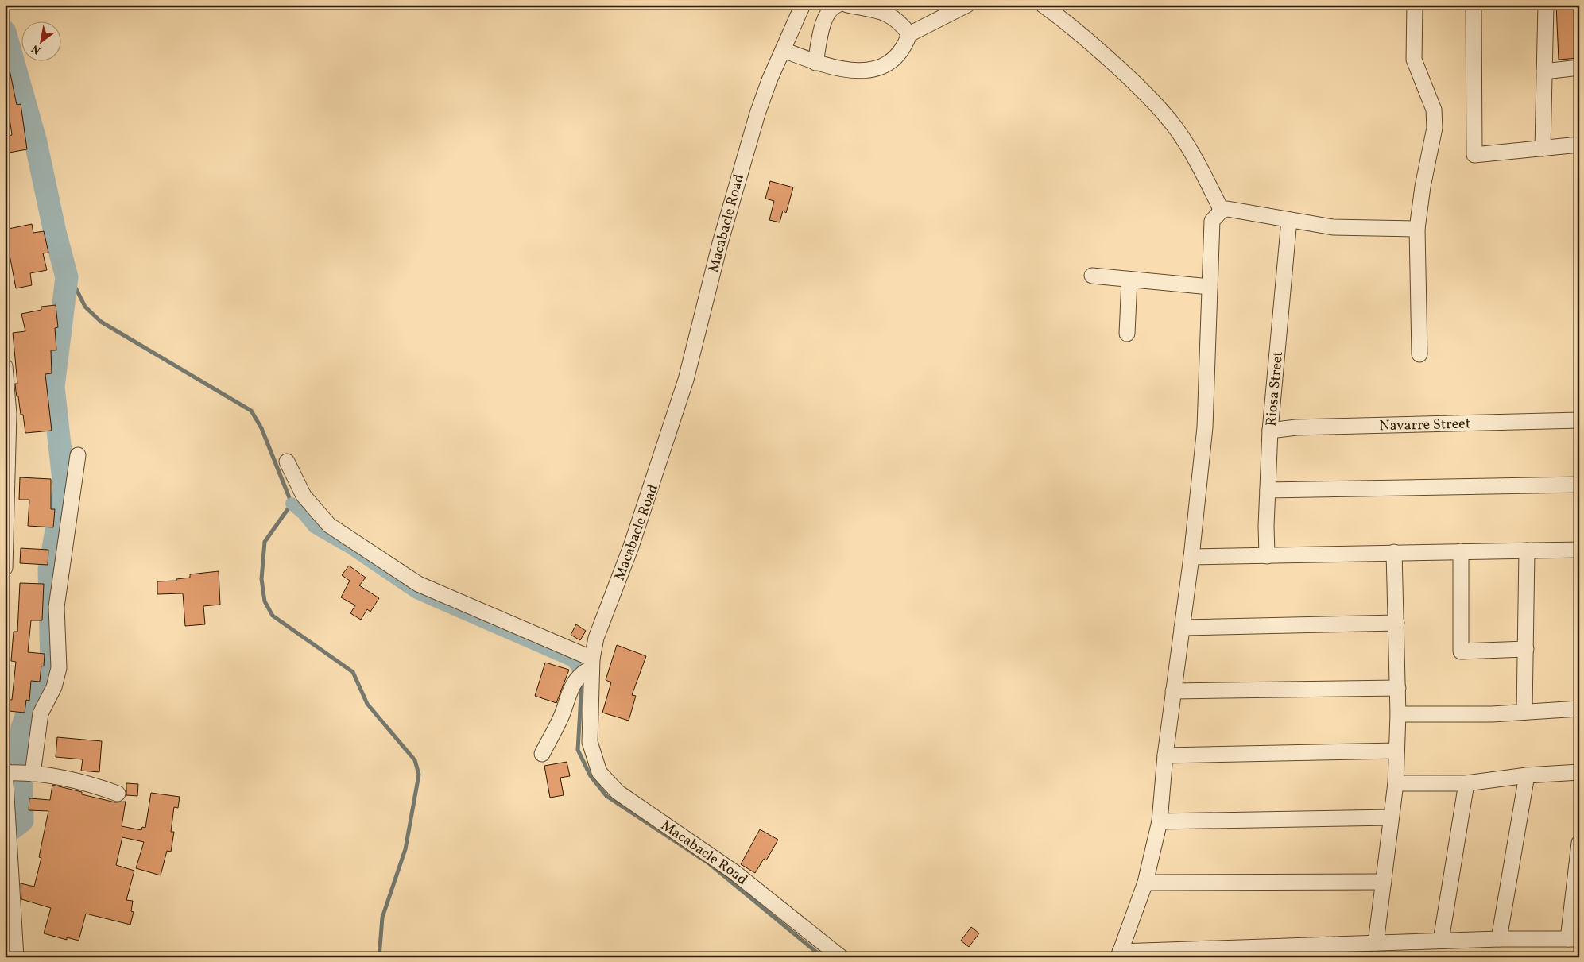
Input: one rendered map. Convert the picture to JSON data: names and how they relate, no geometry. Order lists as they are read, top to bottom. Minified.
{"streets":{"street":["Macabacle Road","Riosa Street","Navarre Street"]},"crossings":[["Riosa Street","Navarre Street"]],"north":"bottom left"}
